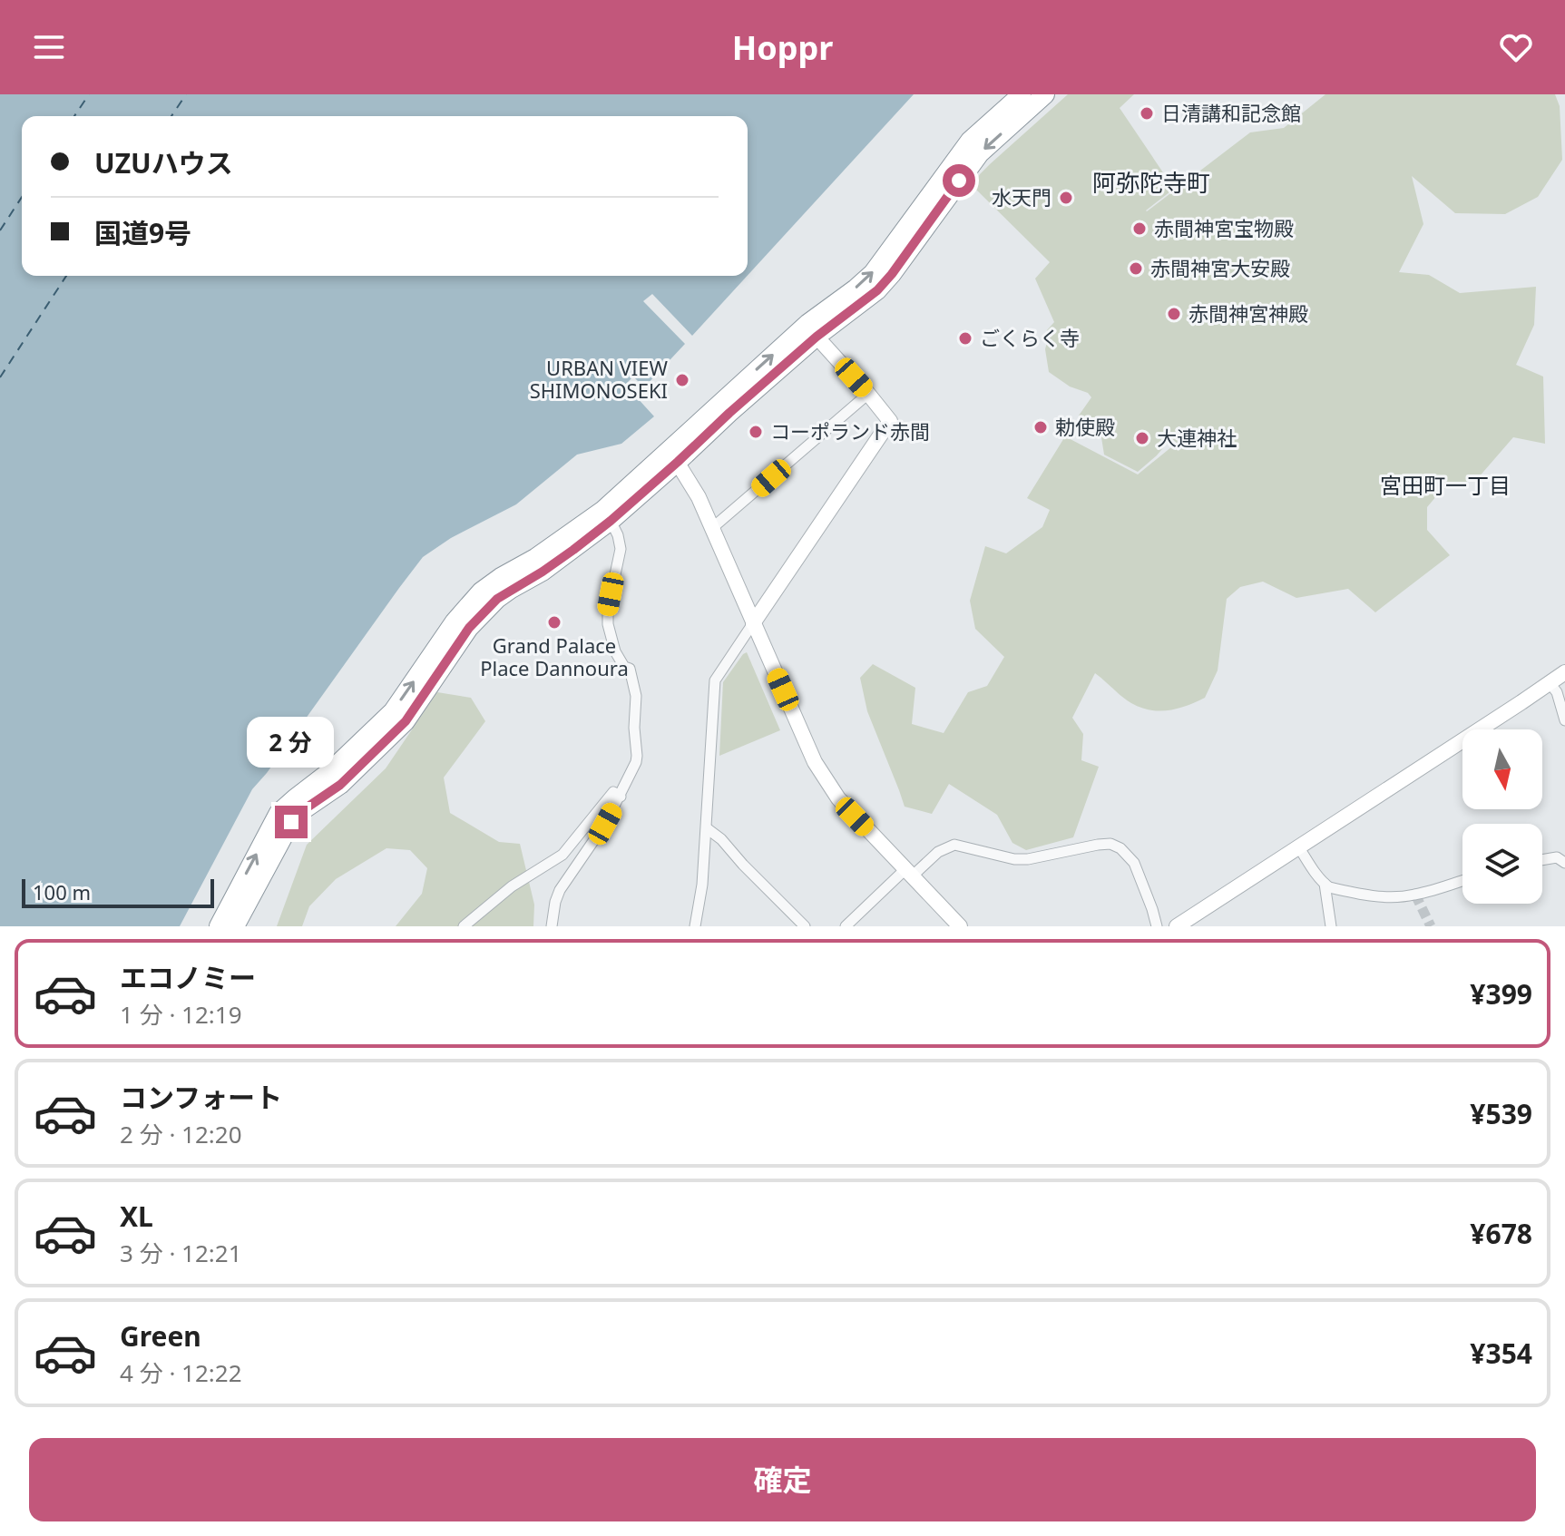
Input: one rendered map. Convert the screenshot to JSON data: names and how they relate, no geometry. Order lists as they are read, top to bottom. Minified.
{"districts":["阿弥陀寺町","宮田町一丁目"],"places":["日清講和記念館","水天門","赤間神宮宝物殿","赤間神宮大安殿","赤間神宮神殿","ごくらく寺","URBAN VIEW SHIMONOSEKI","勅使殿","コーポランド赤間","大連神社","Grand Palace Place Dannoura"],"scale_bar":"100 m","north":"bottom","page":{"header":"Hoppr","banner":["UZUハウス","国道9号"],"bubble":"2 分","scale":"100 m","list":[{"name":"エコノミー","note":"1 分 · 12:19","value":"¥399"},{"name":"コンフォート","note":"2 分 · 12:20","value":"¥539"},{"name":"XL","note":"3 分 · 12:21","value":"¥678"},{"name":"Green","note":"4 分 · 12:22","value":"¥354"}],"buttons":"確定"}}
